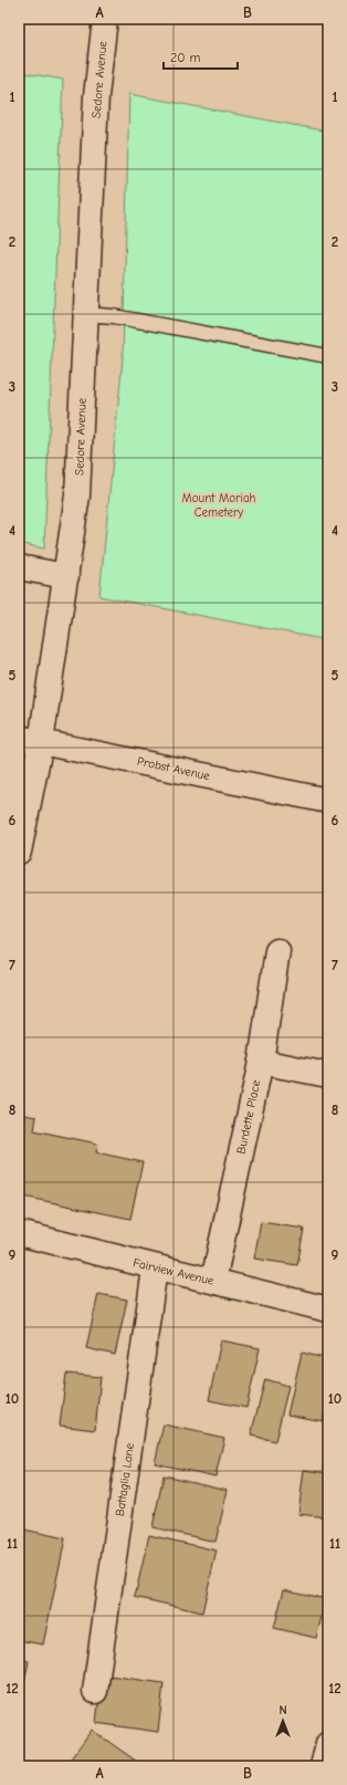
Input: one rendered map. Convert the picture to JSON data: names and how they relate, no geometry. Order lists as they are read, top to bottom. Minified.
{"streets":{"street":["Sedore Avenue","Probst Avenue","Burdette Place","Fairview Avenue","Battaglia Lane"]},"crossings":[["Sedore Avenue","Probst Avenue"],["Burdette Place","Fairview Avenue"],["Fairview Avenue","Battaglia Lane"]],"parks":["Mount Moriah Cemetery"],"scale_bar":"20 m","north":"top","grid":{"columns":["A","B"],"rows":["1","2","3","4","5","6","7","8","9","10","11","12"]}}
